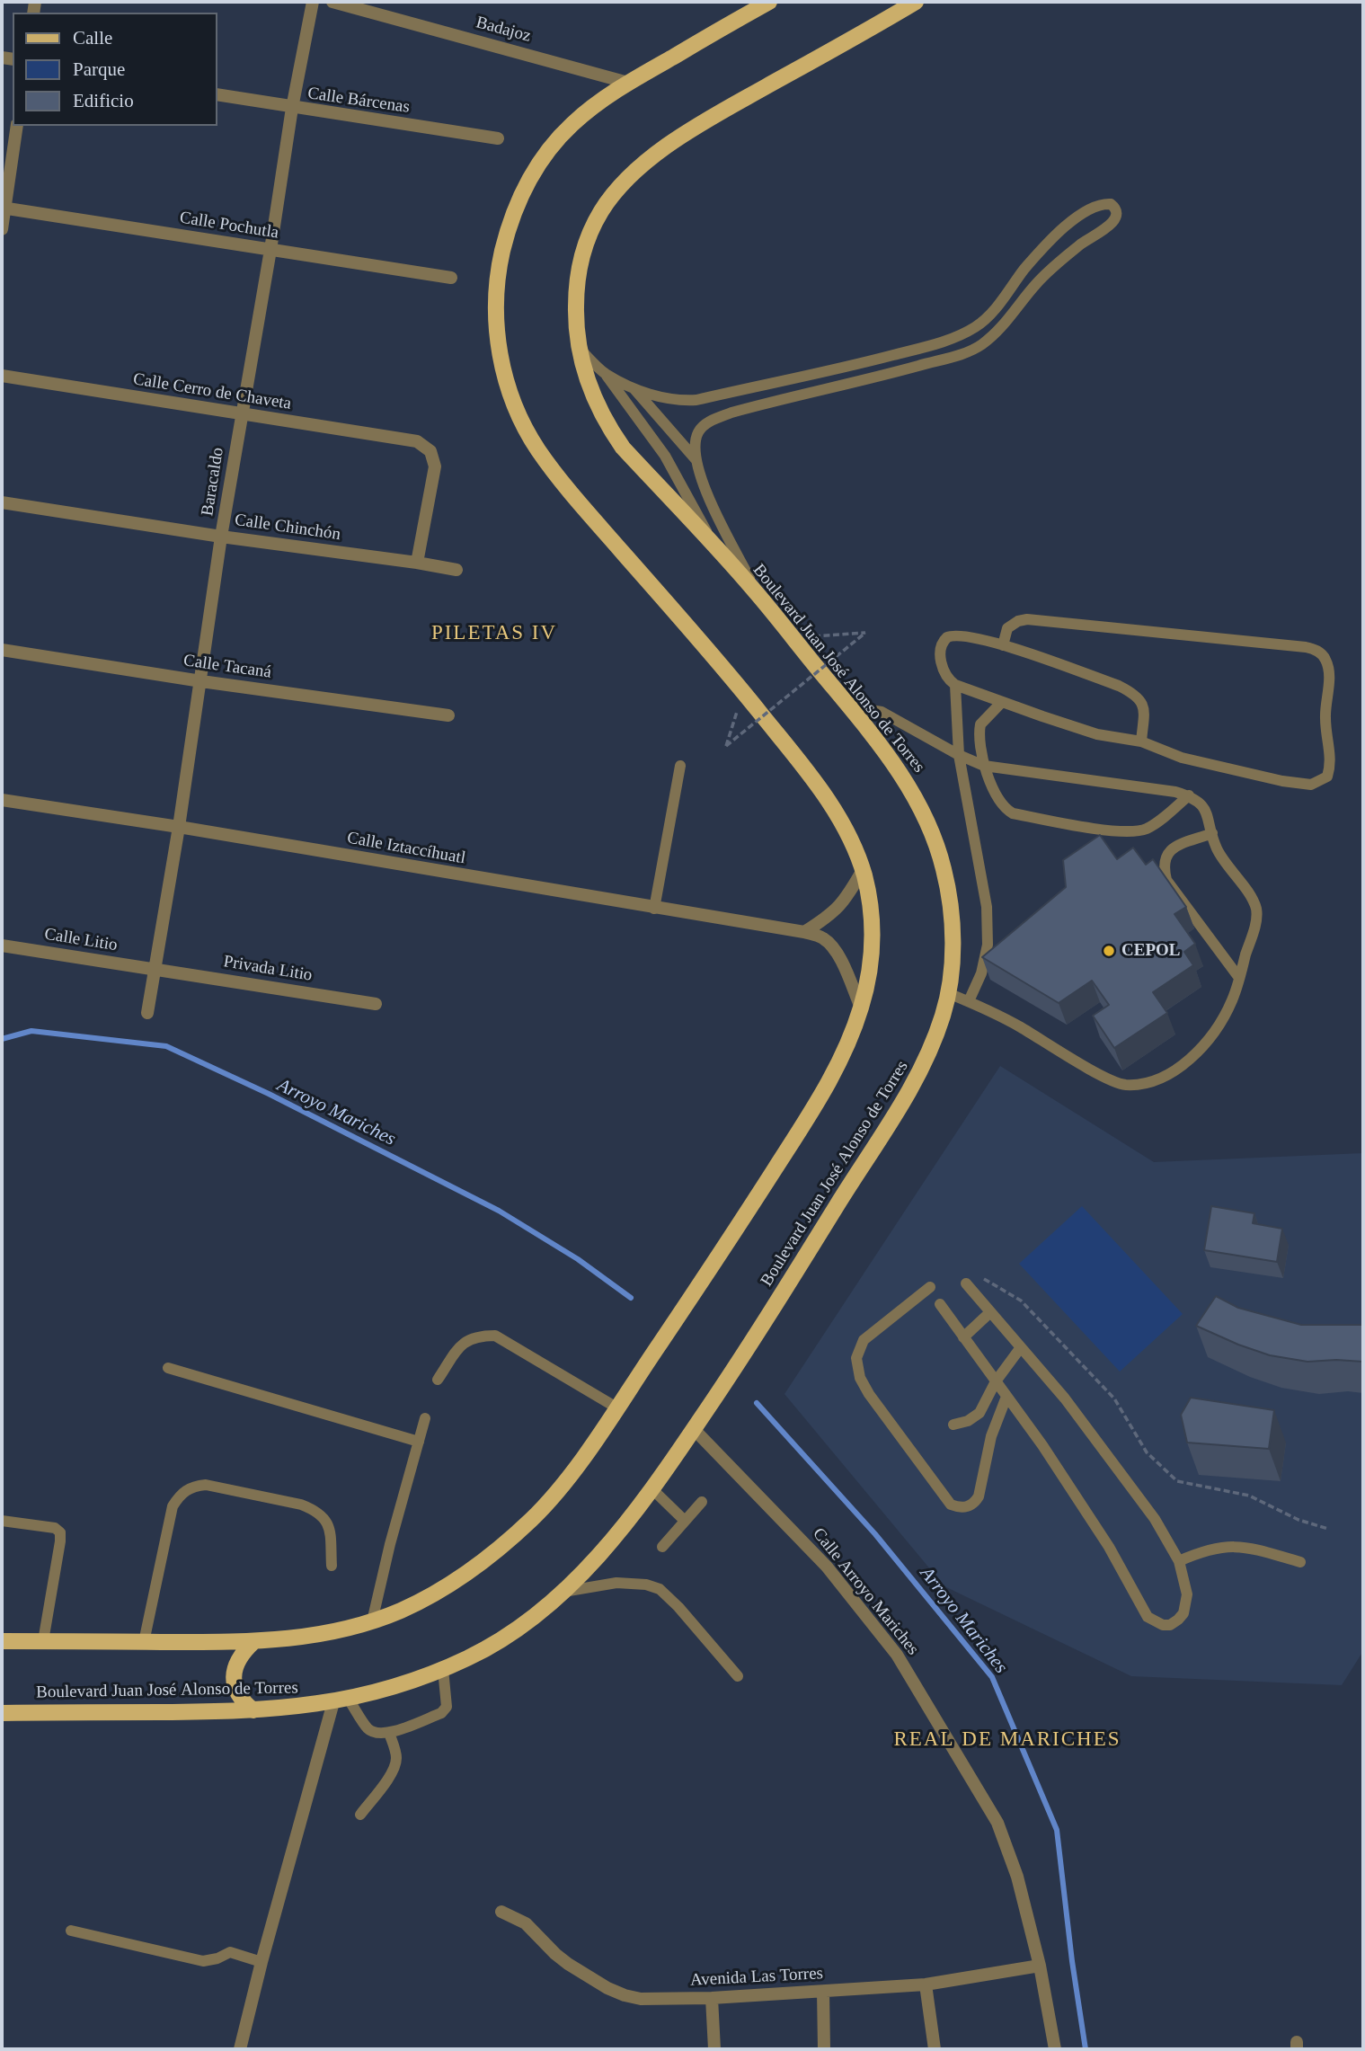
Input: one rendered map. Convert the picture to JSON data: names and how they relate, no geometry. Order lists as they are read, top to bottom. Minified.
{"streets":{"main road":["Boulevard Juan José Alonso de Torres"],"street":["Badajoz","Calle Bárcenas","Calle Pochutla","Calle Cerro de Chaveta","Baracaldo","Calle Chinchón","Calle Tacaná","Calle Iztaccíhuatl","Calle Litio","Privada Litio","Calle Arroyo Mariches","Avenida Las Torres"]},"crossings":[["Calle Bárcenas","Baracaldo"],["Calle Pochutla","Baracaldo"],["Calle Cerro de Chaveta","Baracaldo"],["Calle Cerro de Chaveta","Calle Chinchón"],["Baracaldo","Calle Chinchón"],["Baracaldo","Calle Tacaná"],["Baracaldo","Calle Iztaccíhuatl"],["Baracaldo","Calle Litio"],["Baracaldo","Privada Litio"],["Boulevard Juan José Alonso de Torres","Calle Arroyo Mariches"],["Calle Litio","Privada Litio"],["Calle Arroyo Mariches","Avenida Las Torres"]],"districts":["PILETAS IV","REAL DE MARICHES"],"water":["Arroyo Mariches"],"places":["CEPOL"],"legend":["Calle","Parque","Edificio"]}
